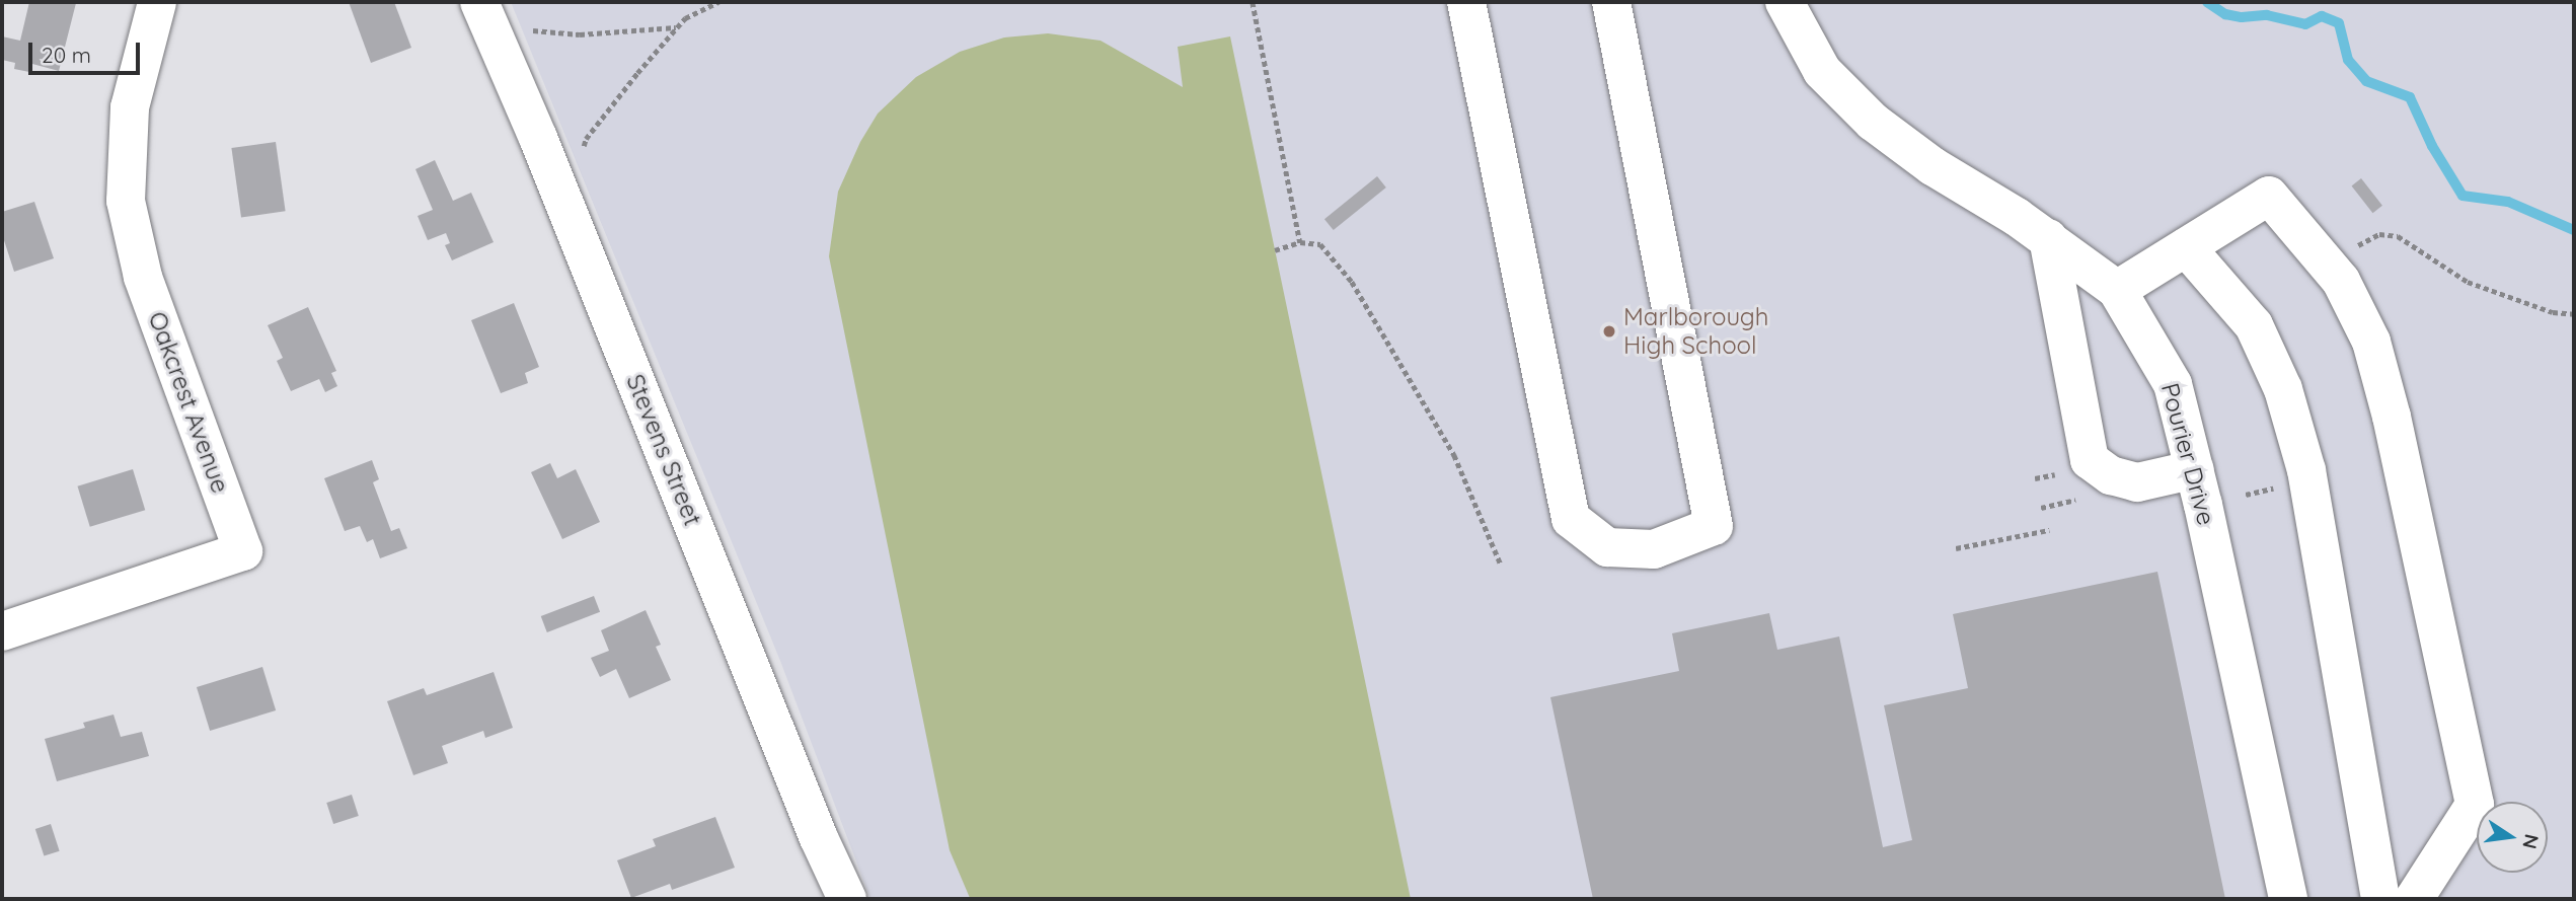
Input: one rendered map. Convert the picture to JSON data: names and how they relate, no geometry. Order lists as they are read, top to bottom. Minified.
{"streets":{"street":["Oakcrest Avenue","Stevens Street","Pourier Drive"]},"places":["Marlborough High School"],"scale_bar":"20 m","north":"right"}
